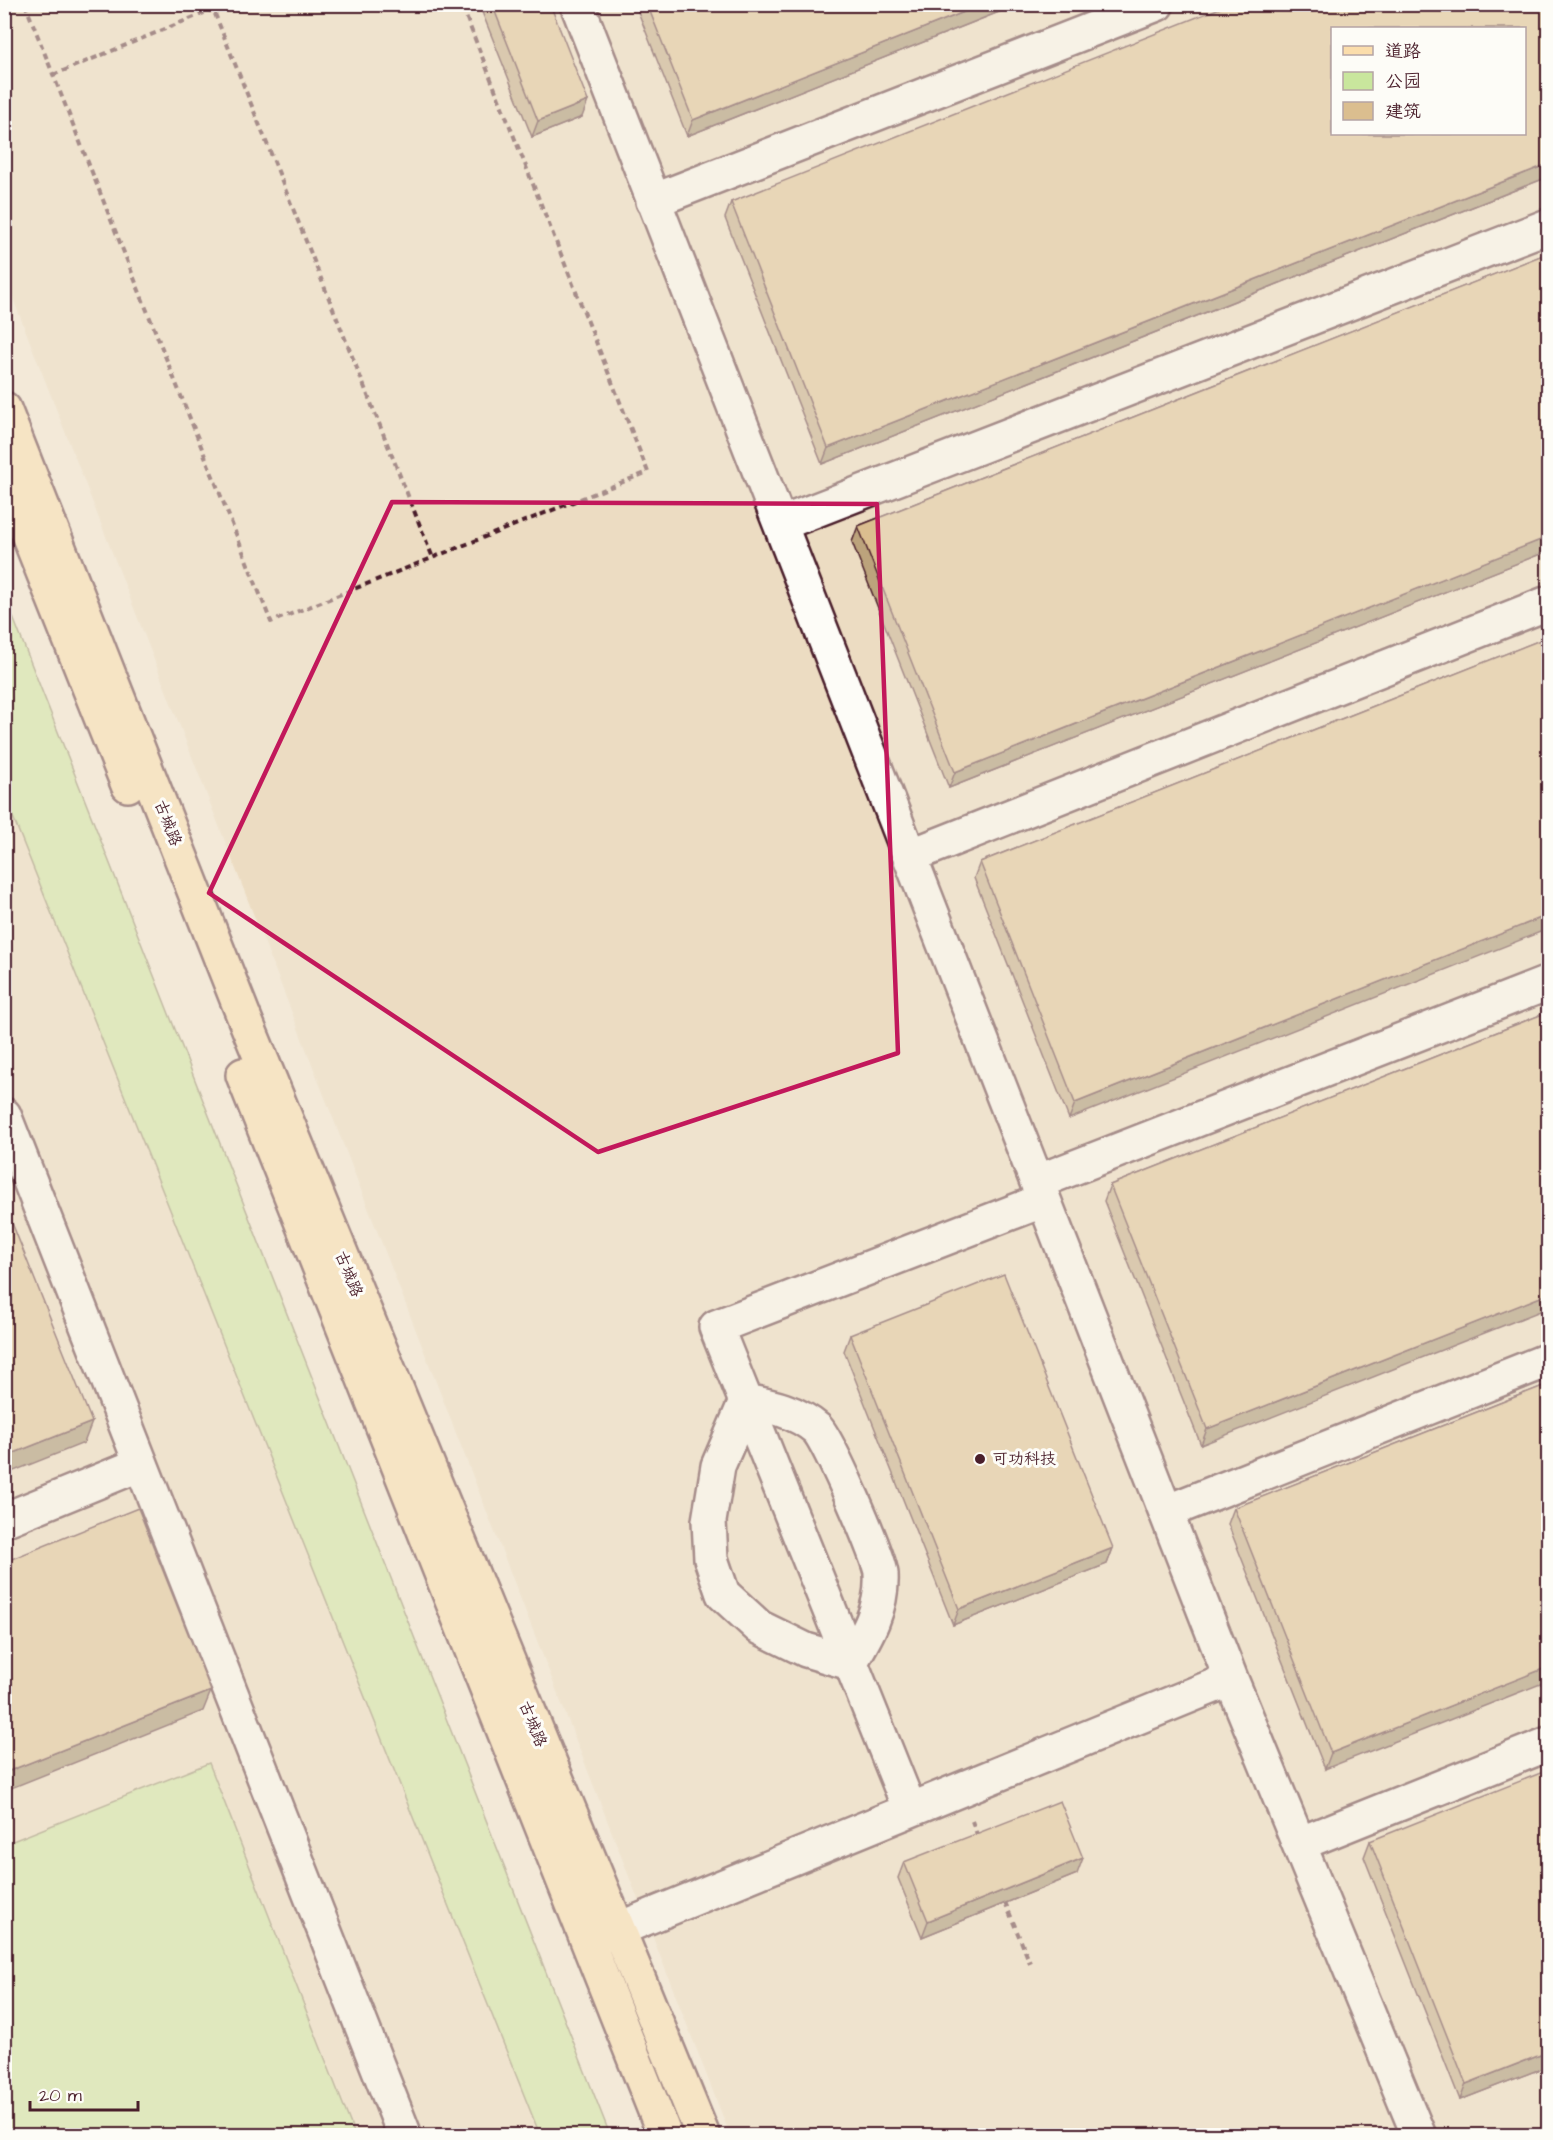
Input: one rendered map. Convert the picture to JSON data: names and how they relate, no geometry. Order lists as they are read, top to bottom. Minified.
{"streets":{"main road":["古城路"]},"places":["可功科技"],"legend":["道路","公园","建筑"],"scale_bar":"20 m"}
